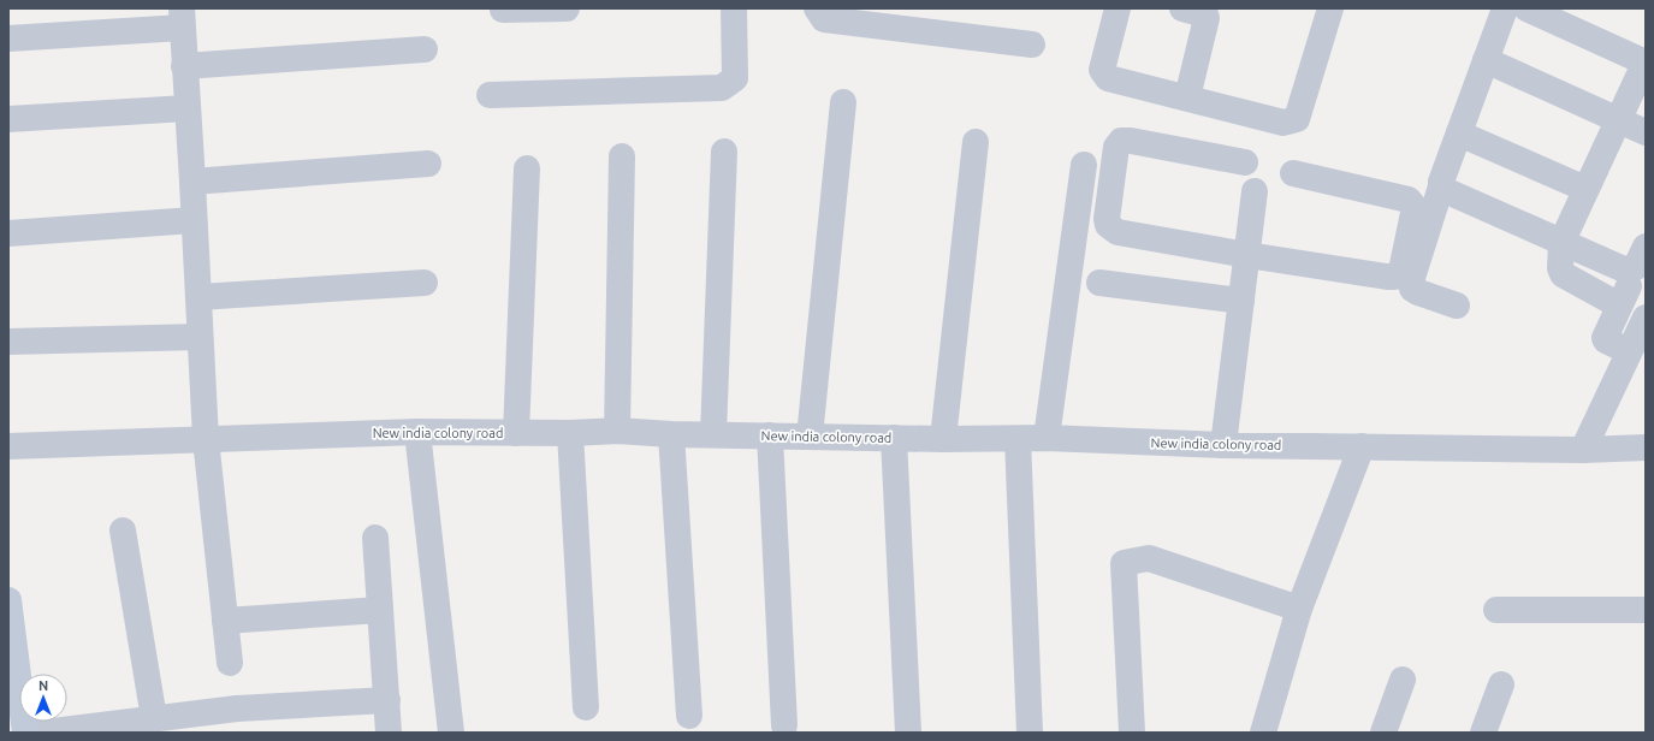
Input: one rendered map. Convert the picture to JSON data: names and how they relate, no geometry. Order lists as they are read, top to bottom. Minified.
{"streets":{"street":["New india colony road"]},"north":"top"}
